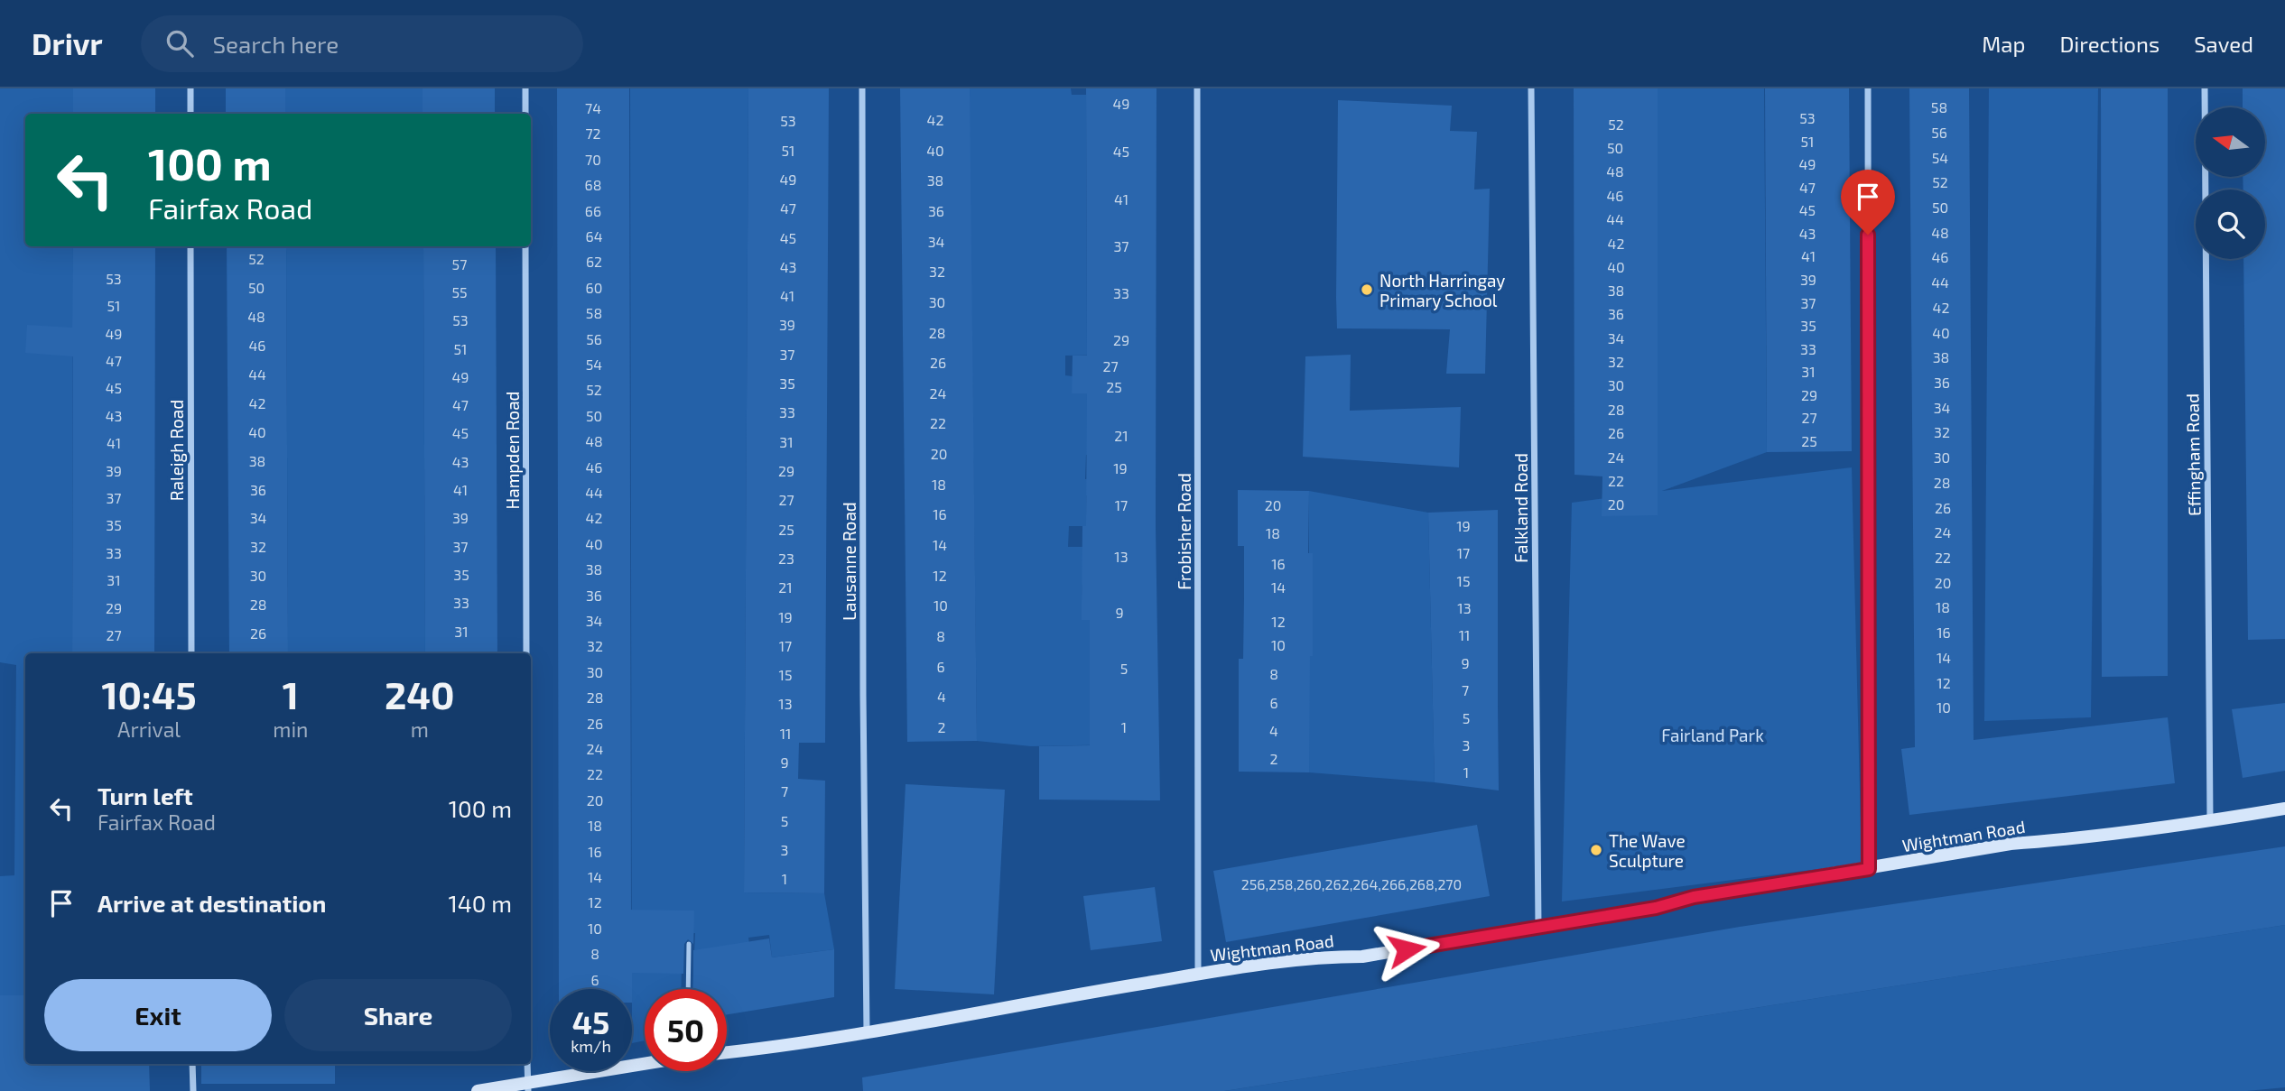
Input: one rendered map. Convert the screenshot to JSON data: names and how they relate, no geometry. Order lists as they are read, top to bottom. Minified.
{"streets":{"main road":["Wightman Road"],"street":["Raleigh Road","Hampden Road","Effingham Road","Falkland Road","Frobisher Road","Lausanne Road"]},"crossings":[["Effingham Road","Wightman Road"],["Falkland Road","Wightman Road"],["Frobisher Road","Wightman Road"],["Lausanne Road","Wightman Road"]],"parks":["Fairland Park"],"places":["North Harringay Primary School","The Wave Sculpture"],"house_numbers":["49","58","74","53","42","53","52","56","72","51","50","51","40","45","54","70","49","48","49","38","52","68","47","46","41","50","47","45","66","36","44","48","43","64","45","34","42","37","41","46","52","62","57","43","40","32","53","39","44","50","60","38","55","33","41","30","37","51","42","58","36","48","53","39","35","28","40","49","34","56","29","46","51","33","37","38","47","32","26","54","27","31","44","49","36","35","30","25","45","52","24","29","42","47","34","28","33","43","50","27","22","40","32","45","26","21","48","25","31","41","20","24","30","38","43","46","19","39","29","22","28","18","36","41","44","37","27","20","17","20","26","16","34","39","42","35","19","25","24","18","40","14","32","37","33","17","13","22","23","16","38","35","30","12","31","15","20","21","14","36","33","28","10","18","29","13","9","19","34","12","31","16","26","27","11","8","10","32","17","14","9","6","5","30","8","15","12","7","4","28","6","13","10","5","26","2","1","4","11","3","24","2","9","1","22","7","20","5","18","3","16","14","1","256,258,260,262,264,266,268,270","12","10","8","6"],"north":"left","page":{"header":"Drivr","search":"Search here","nav":["Map","Directions","Saved"],"turn":["100 m","Fairfax Road"],"eta":["10:45","Arrival","1","min","240","m"],"list":[{"name":"Turn left","note":"Fairfax Road","value":"100 m"},{"name":"Arrive at destination","value":"140 m"}],"buttons":["Exit","Share"],"speed":"45 km/h","limit":"50"}}
